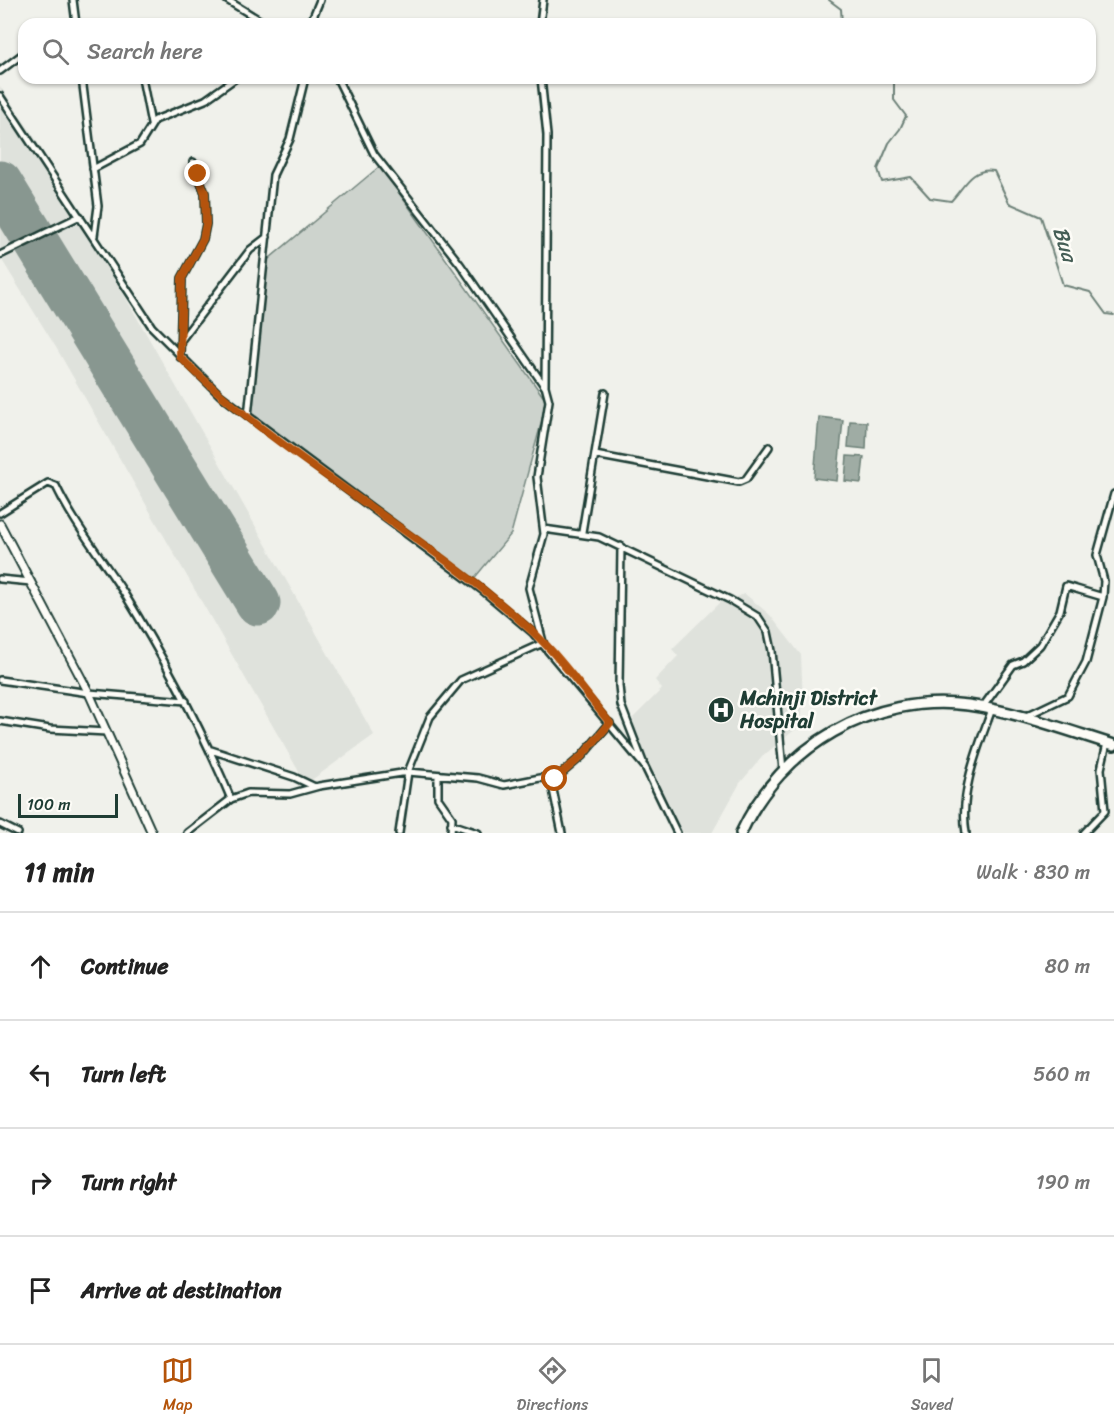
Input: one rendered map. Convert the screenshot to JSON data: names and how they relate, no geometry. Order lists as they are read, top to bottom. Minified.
{"water":["Bua"],"places":{"hospital":["Mchinji District Hospital"]},"scale_bar":"100 m","page":{"search":"Search here","scale":"100 m","heading":["11 min","Walk · 830 m"],"list":[["Continue","80 m"],["Turn left","560 m"],["Turn right","190 m"],"Arrive at destination"],"nav":["Map","Directions","Saved"]}}
